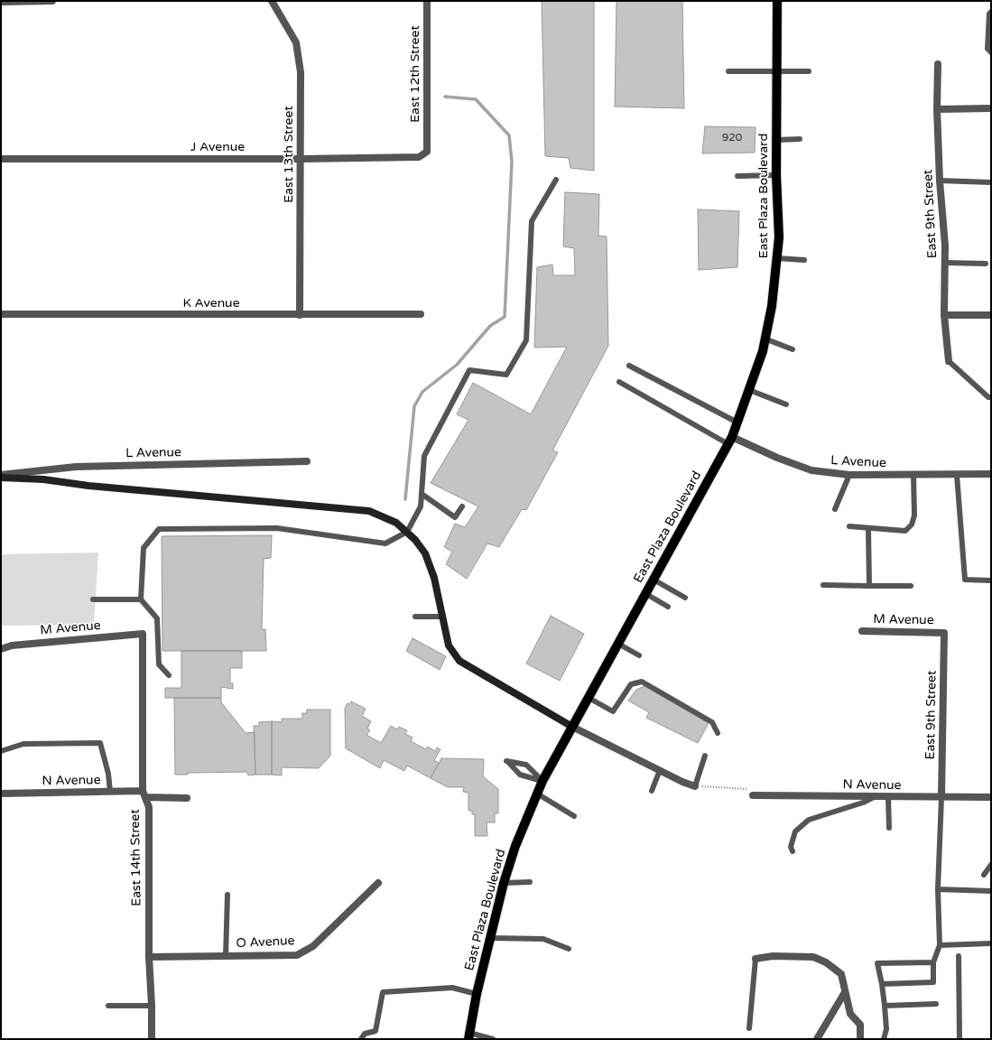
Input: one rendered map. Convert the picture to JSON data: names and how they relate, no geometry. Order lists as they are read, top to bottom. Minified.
{"streets":{"main road":["East Plaza Boulevard"],"street":["East 12th Street","J Avenue","East 13th Street","East 9th Street","K Avenue","L Avenue","M Avenue","N Avenue","East 14th Street","O Avenue"]},"crossings":[["East 12th Street","J Avenue"],["J Avenue","East 13th Street"],["East 13th Street","K Avenue"],["East Plaza Boulevard","L Avenue"],["East 9th Street","M Avenue"],["East 9th Street","N Avenue"],["M Avenue","East 14th Street"],["N Avenue","East 14th Street"],["East 14th Street","O Avenue"]],"house_numbers":["920"]}
